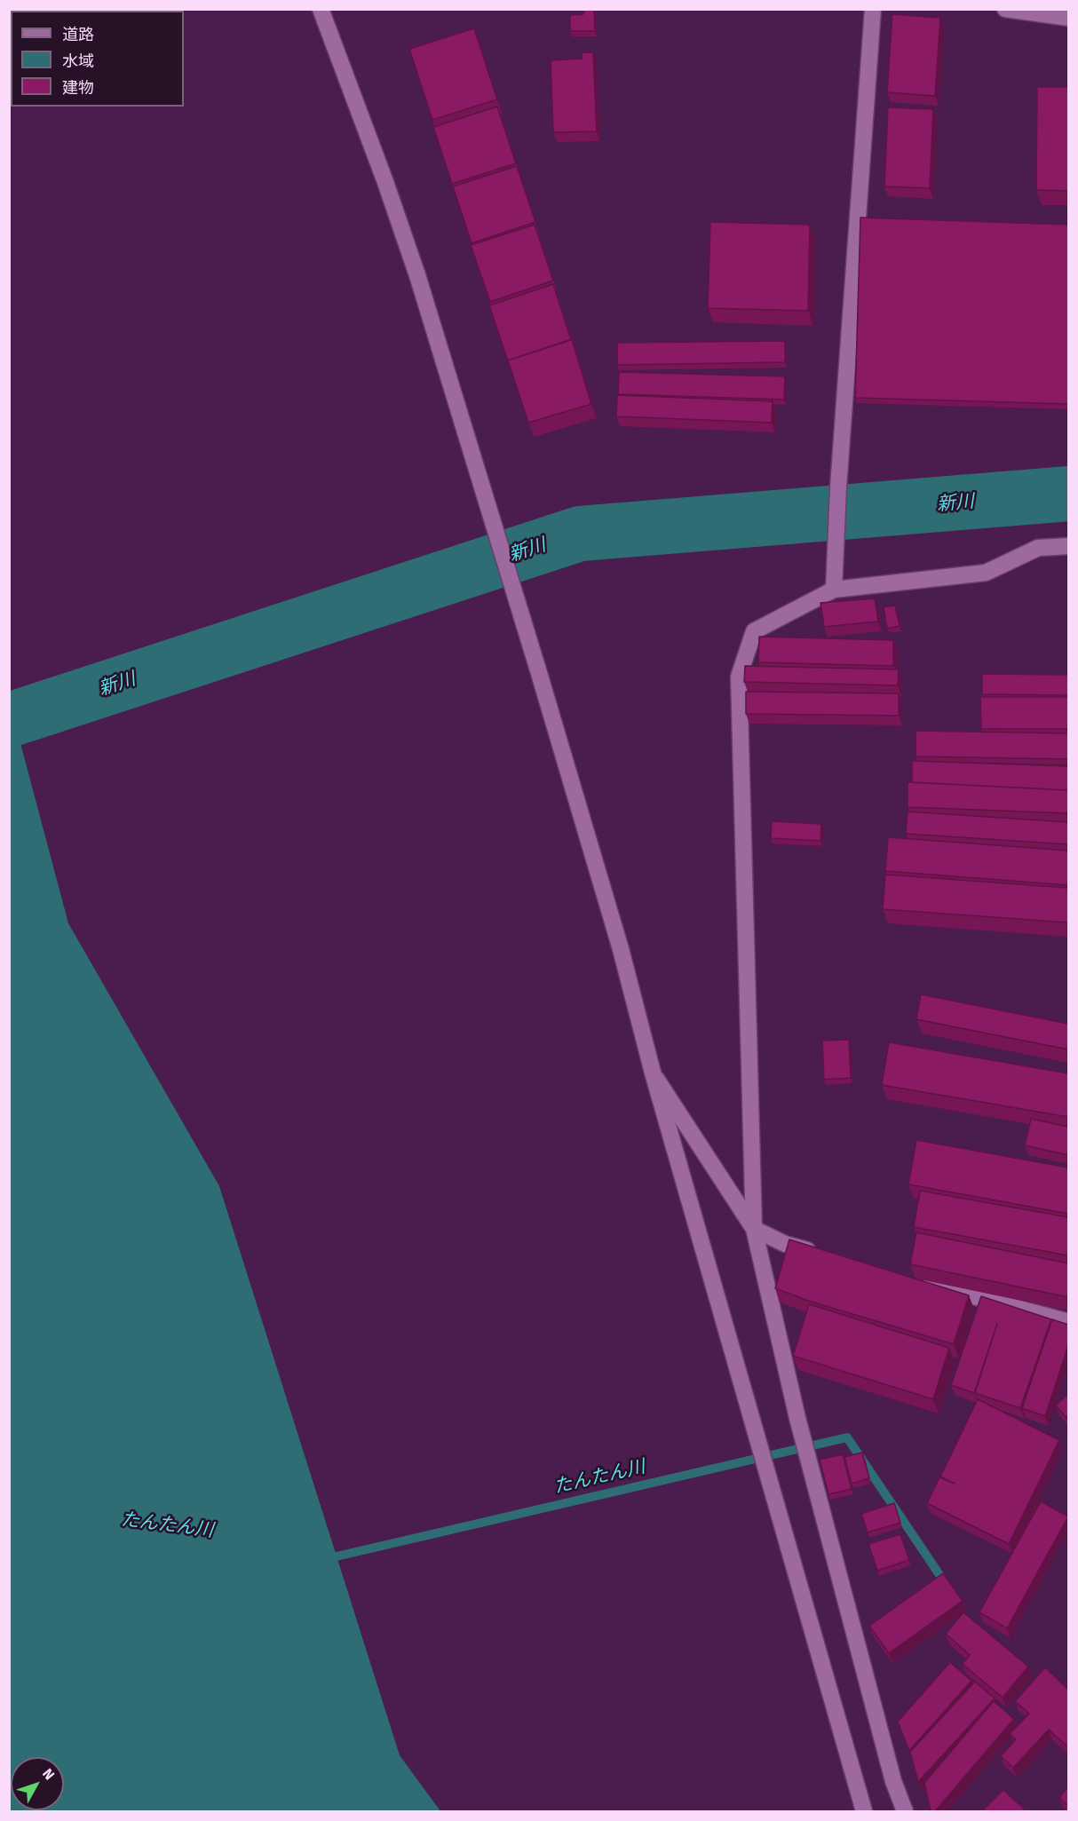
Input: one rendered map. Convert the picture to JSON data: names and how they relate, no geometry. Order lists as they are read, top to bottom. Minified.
{"water":["新川","たんたん川"],"legend":["道路","水域","建物"],"north":"top right"}
